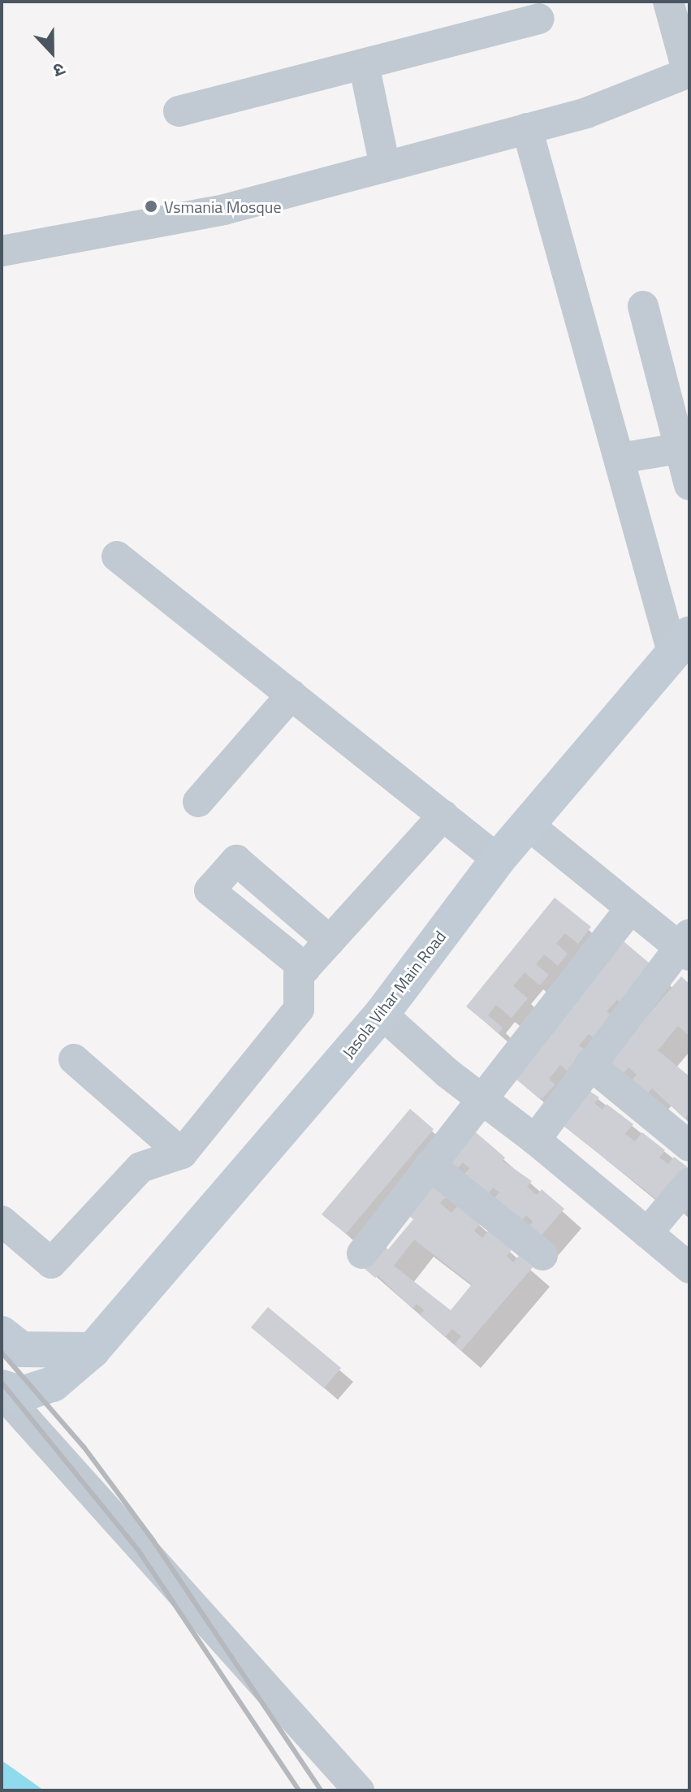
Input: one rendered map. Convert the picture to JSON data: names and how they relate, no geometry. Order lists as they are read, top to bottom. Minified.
{"streets":{"street":["Jasola Vihar Main Road"]},"places":["Vsmania Mosque"],"north":"bottom"}
